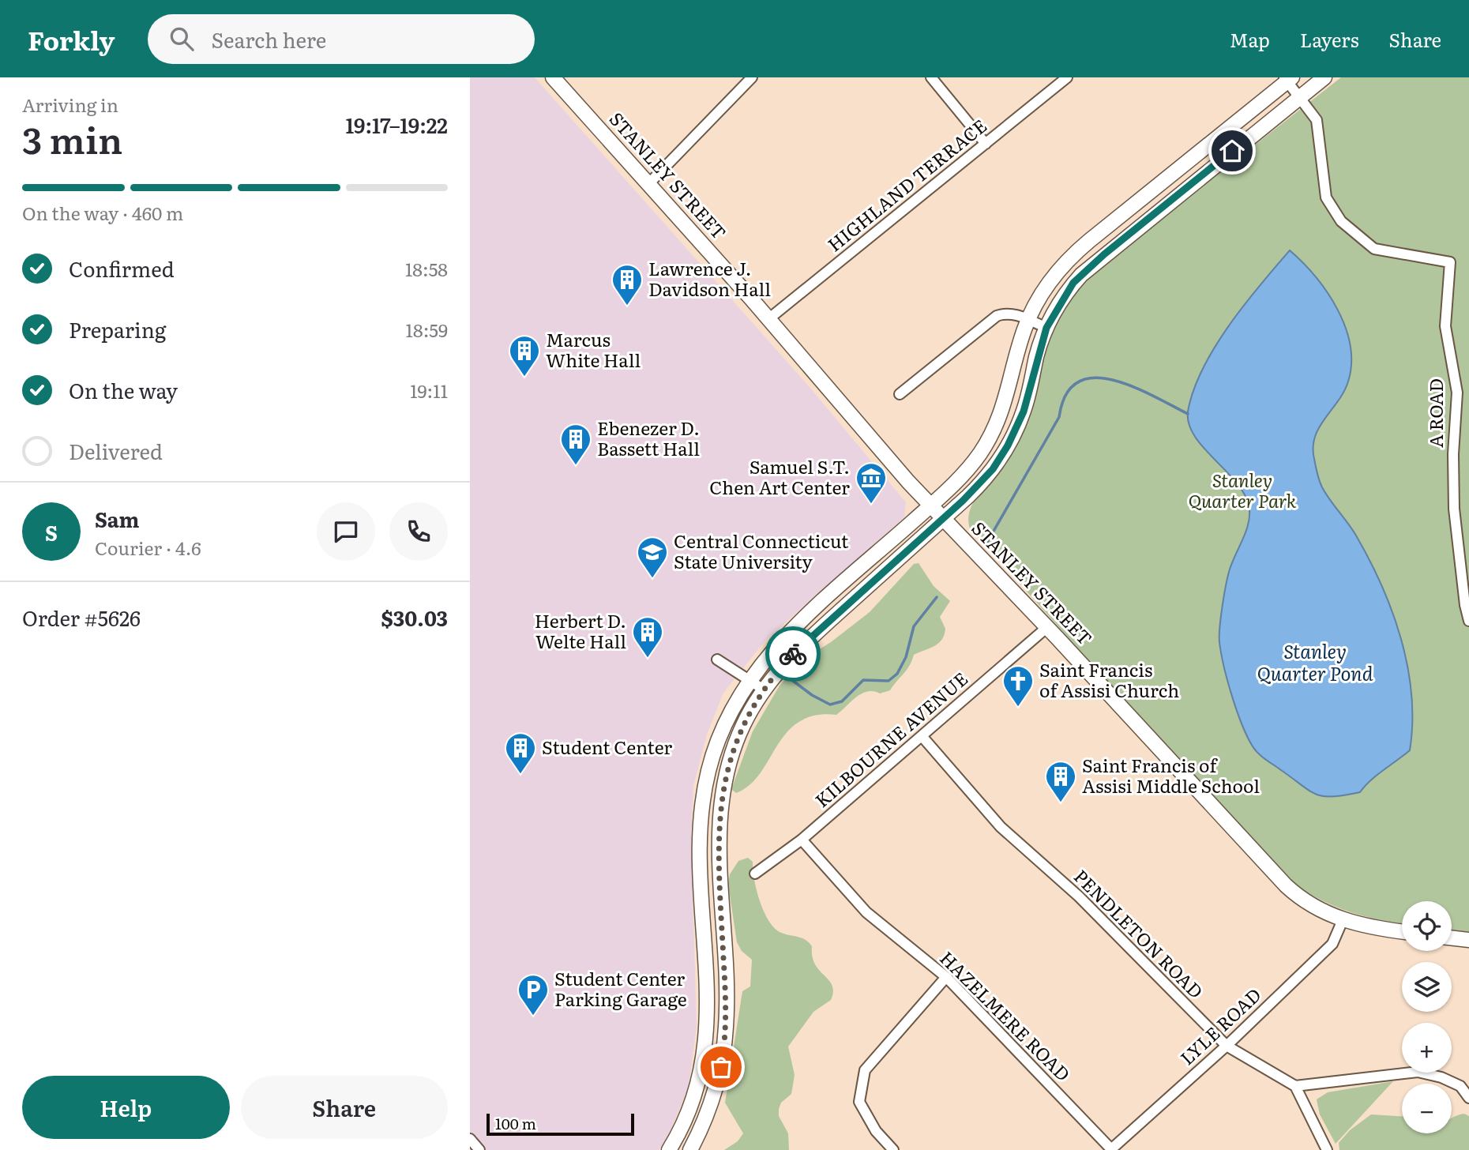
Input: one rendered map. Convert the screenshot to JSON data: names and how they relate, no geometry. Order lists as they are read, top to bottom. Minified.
{"streets":{"main road":["STANLEY STREET"],"street":["HIGHLAND TERRACE","A ROAD","KILBOURNE AVENUE","PENDLETON ROAD","HAZELMERE ROAD","LYLE ROAD"]},"crossings":[["STANLEY STREET","HIGHLAND TERRACE"],["STANLEY STREET","KILBOURNE AVENUE"],["STANLEY STREET","LYLE ROAD"],["KILBOURNE AVENUE","PENDLETON ROAD"],["KILBOURNE AVENUE","HAZELMERE ROAD"],["PENDLETON ROAD","LYLE ROAD"],["HAZELMERE ROAD","LYLE ROAD"]],"water":["Stanley Quarter Pond"],"parks":["Stanley Quarter Park"],"places":{"building":["Lawrence J. Davidson Hall","Marcus White Hall","Ebenezer D. Bassett Hall","Herbert D. Welte Hall","Student Center","Saint Francis of Assisi Middle School"],"museum":["Samuel S.T. Chen Art Center"],"school or university":["Central Connecticut State University"],"church":["Saint Francis of Assisi Church"],"parking":["Student Center Parking Garage"]},"scale_bar":"100 m","page":{"header":"Forkly","search":"Search here","nav":["Map","Layers","Share"],"heading":["3 min","Arriving in","19:17–19:22"],"panel":["Sam","Courier · 4.6","Order #5626","$30.03"],"bar":"On the way · 460 m","list":[["Confirmed","18:58"],["Preparing","18:59"],["On the way","19:11"],"Delivered"],"round":"S","map_buttons":["+","−"],"buttons":["Help","Share"],"scale":"100 m"}}
